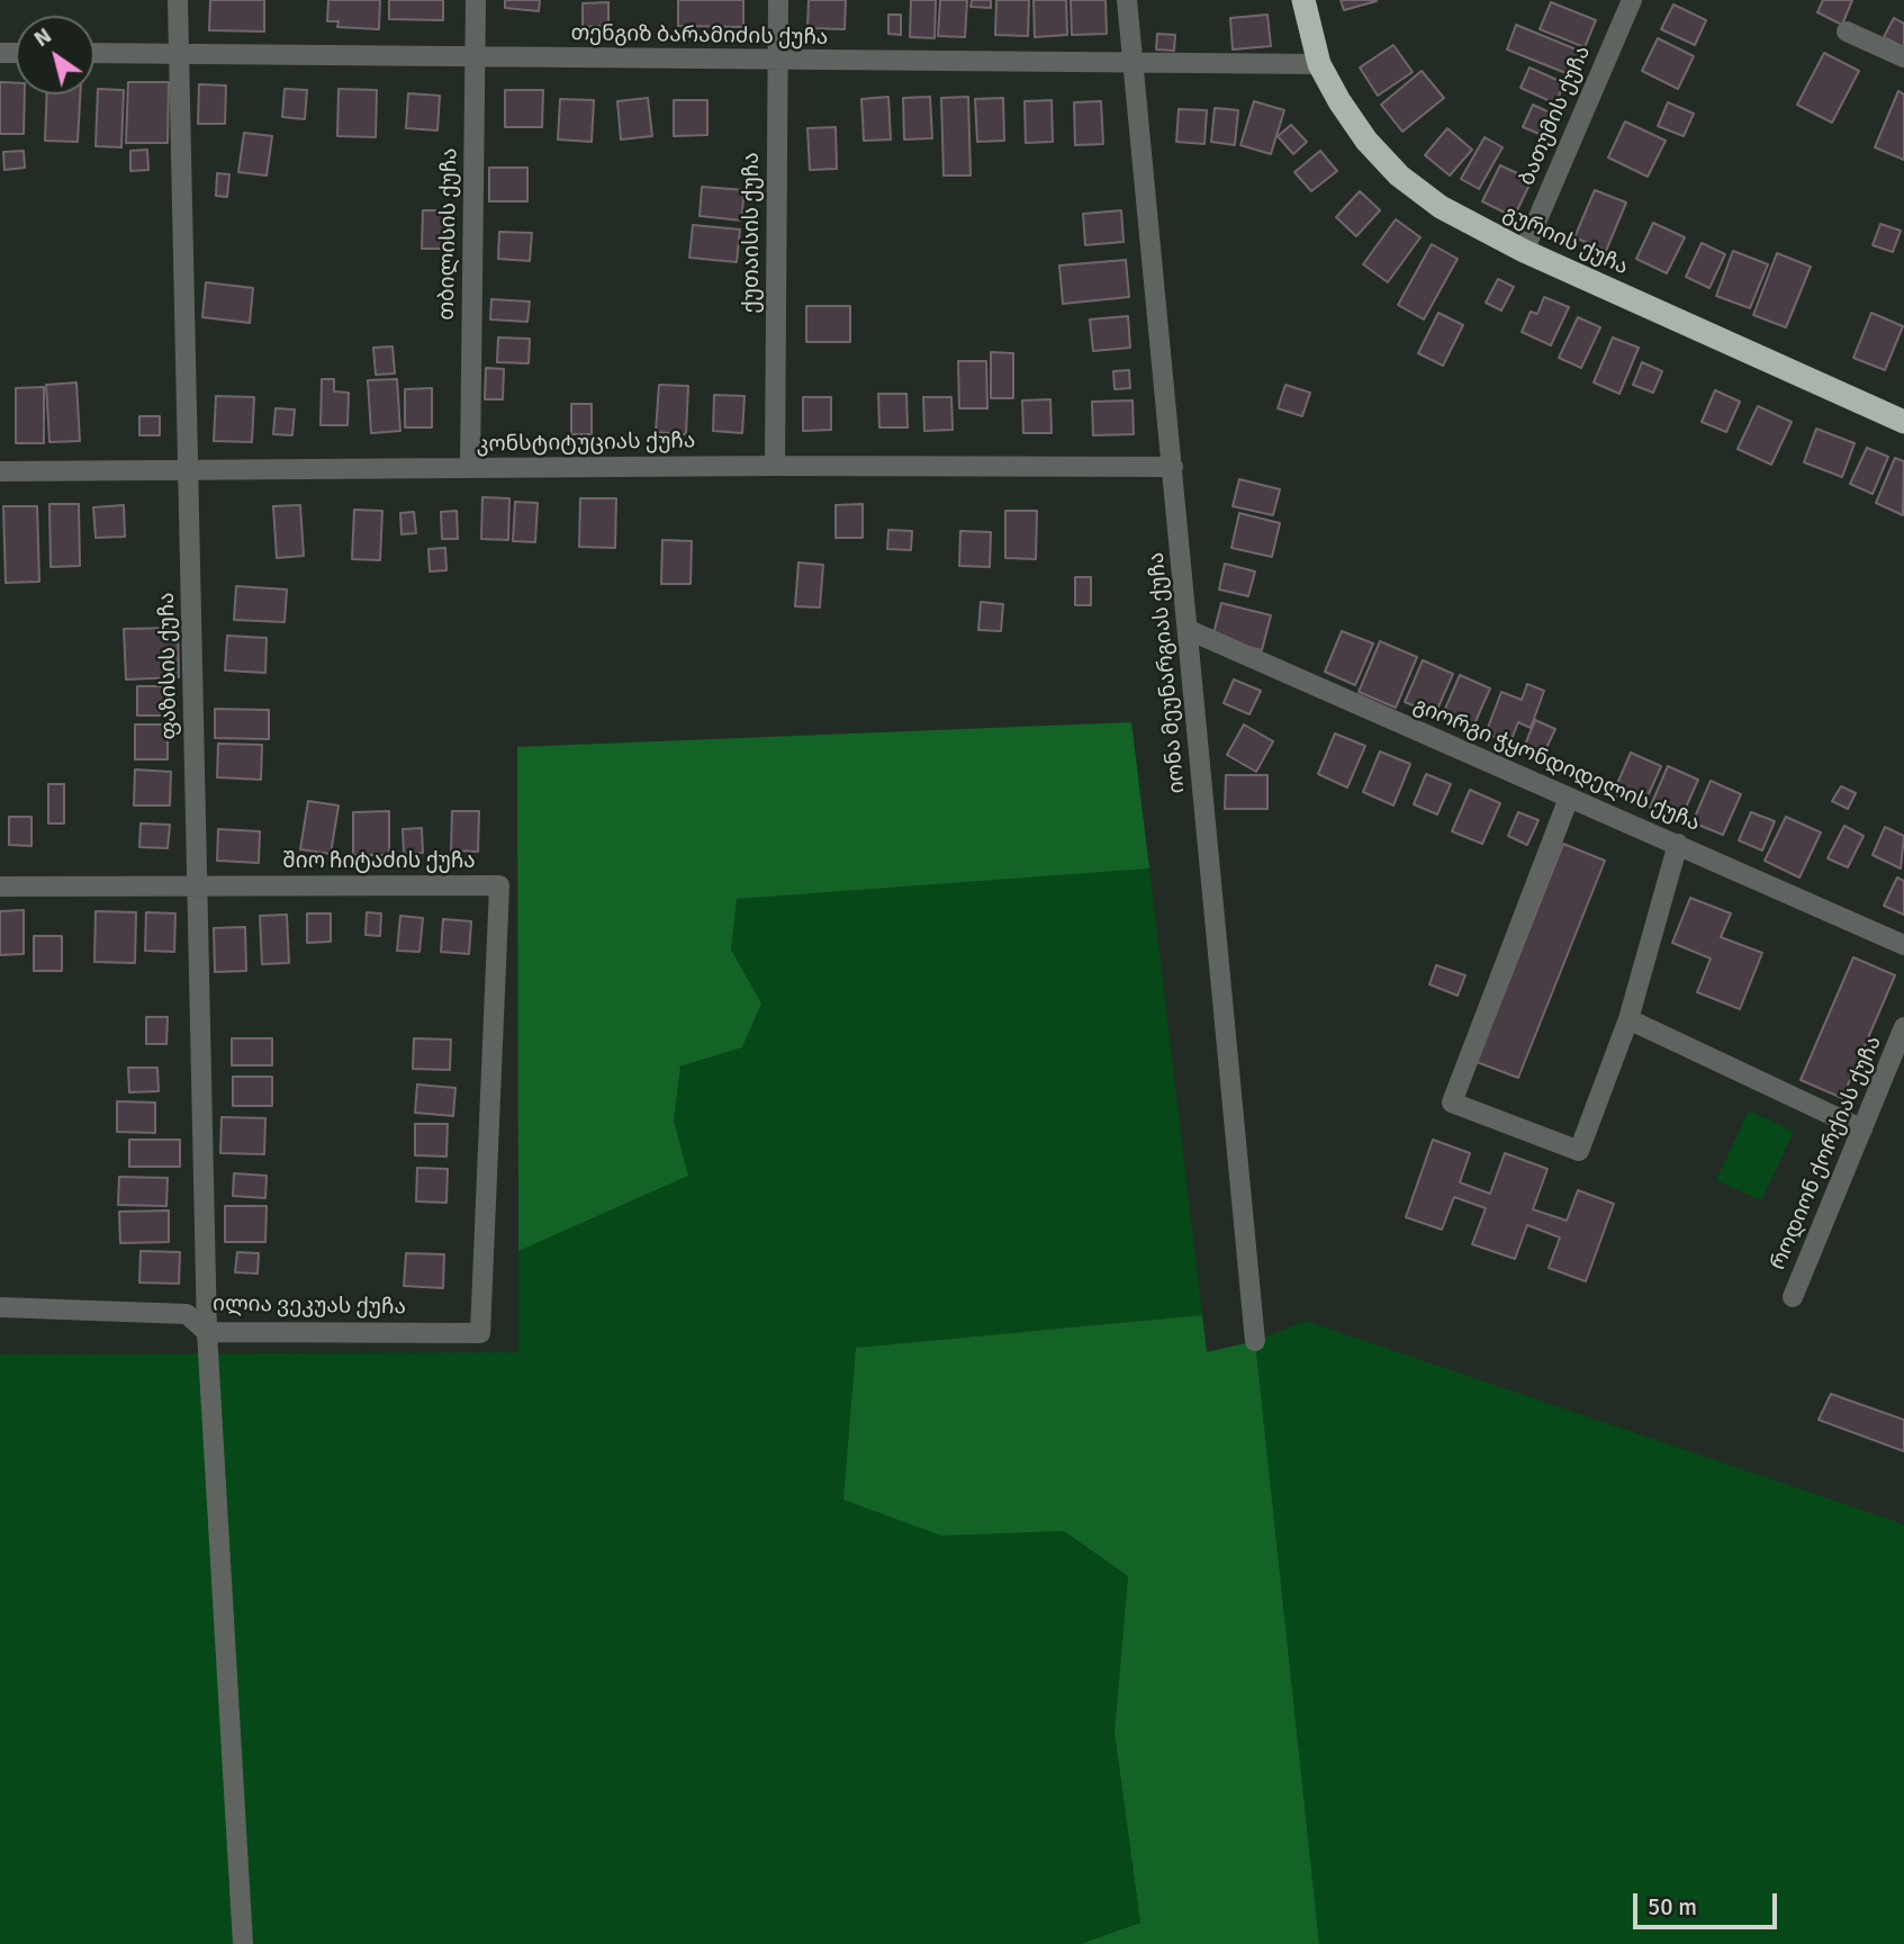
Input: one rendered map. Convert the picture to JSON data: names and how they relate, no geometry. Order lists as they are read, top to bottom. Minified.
{"streets":{"highway":["გურიის ქუჩა"],"street":["თენგიზ ბარამიძის ქუჩა","ბათუმის ქუჩა","ქუთაისის ქუჩა","თბილისის ქუჩა","კონსტიტუციას ქუჩა","ფაზისის ქუჩა","იონა მეუნარგიას ქუჩა","გიორგი ჭყონდიდელის ქუჩა","შიო ჩიტაძის ქუჩა","როდიონ ქორქიას ქუჩა","ილია ვეკუას ქუჩა"]},"crossings":[["თენგიზ ბარამიძის ქუჩა","ქუთაისის ქუჩა"],["თენგიზ ბარამიძის ქუჩა","თბილისის ქუჩა"],["თენგიზ ბარამიძის ქუჩა","გურიის ქუჩა"],["თენგიზ ბარამიძის ქუჩა","ფაზისის ქუჩა"],["თენგიზ ბარამიძის ქუჩა","იონა მეუნარგიას ქუჩა"],["ბათუმის ქუჩა","გურიის ქუჩა"],["ქუთაისის ქუჩა","კონსტიტუციას ქუჩა"],["თბილისის ქუჩა","კონსტიტუციას ქუჩა"],["კონსტიტუციას ქუჩა","ფაზისის ქუჩა"],["კონსტიტუციას ქუჩა","იონა მეუნარგიას ქუჩა"],["ფაზისის ქუჩა","შიო ჩიტაძის ქუჩა"],["ფაზისის ქუჩა","ილია ვეკუას ქუჩა"],["იონა მეუნარგიას ქუჩა","გიორგი ჭყონდიდელის ქუჩა"],["შიო ჩიტაძის ქუჩა","ილია ვეკუას ქუჩა"]],"scale_bar":"50 m","north":"top left"}
